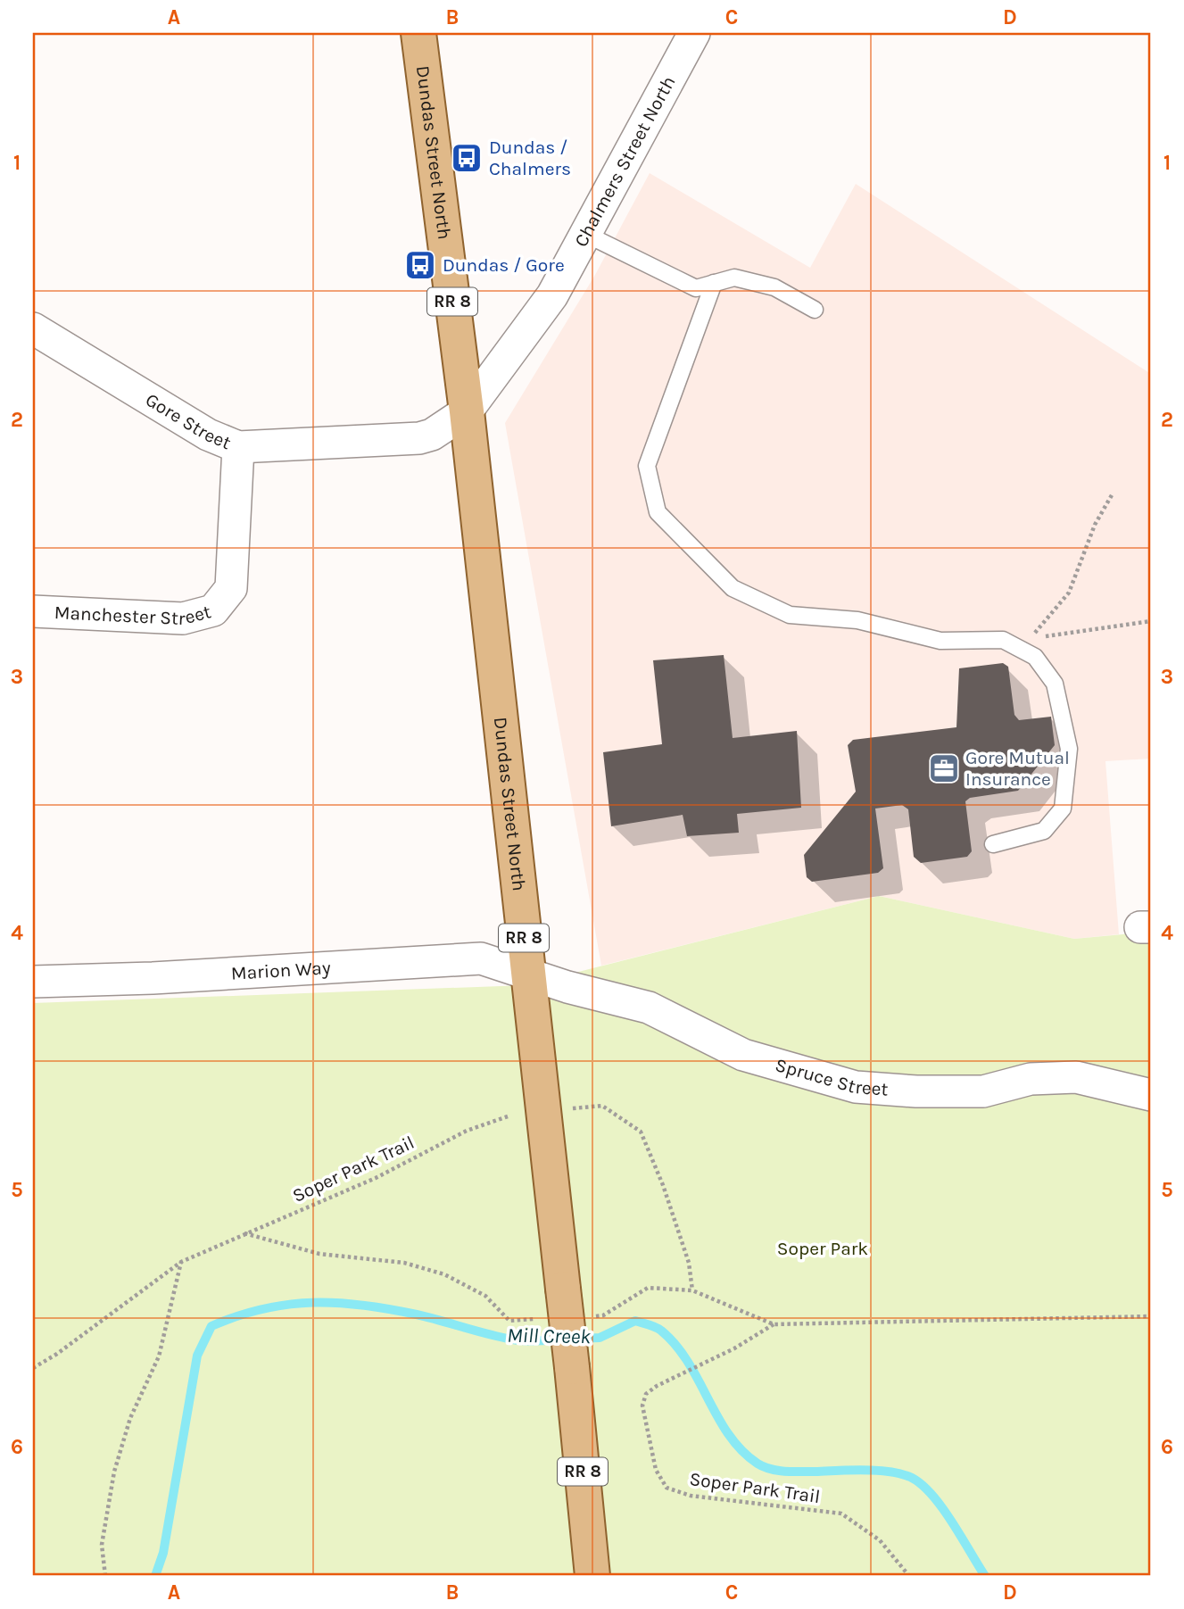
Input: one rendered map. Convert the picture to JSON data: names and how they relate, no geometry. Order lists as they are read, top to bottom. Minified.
{"streets":{"main road":["Dundas Street North","RR 8"],"street":["Chalmers Street North","Gore Street","Manchester Street","Marion Way","Spruce Street"],"path":["Soper Park Trail"]},"crossings":[["Dundas Street North","Chalmers Street North"],["Dundas Street North","Gore Street"],["Dundas Street North","Marion Way"],["Dundas Street North","Spruce Street"],["Chalmers Street North","Gore Street"],["Gore Street","Manchester Street"],["Marion Way","Spruce Street"]],"water":["Mill Creek"],"parks":["Soper Park"],"places":{"bus stop":["Dundas / Chalmers","Dundas / Gore"],"office":["Gore Mutual Insurance"]},"grid":{"columns":["A","B","C","D"],"rows":["1","2","3","4","5","6"]}}
